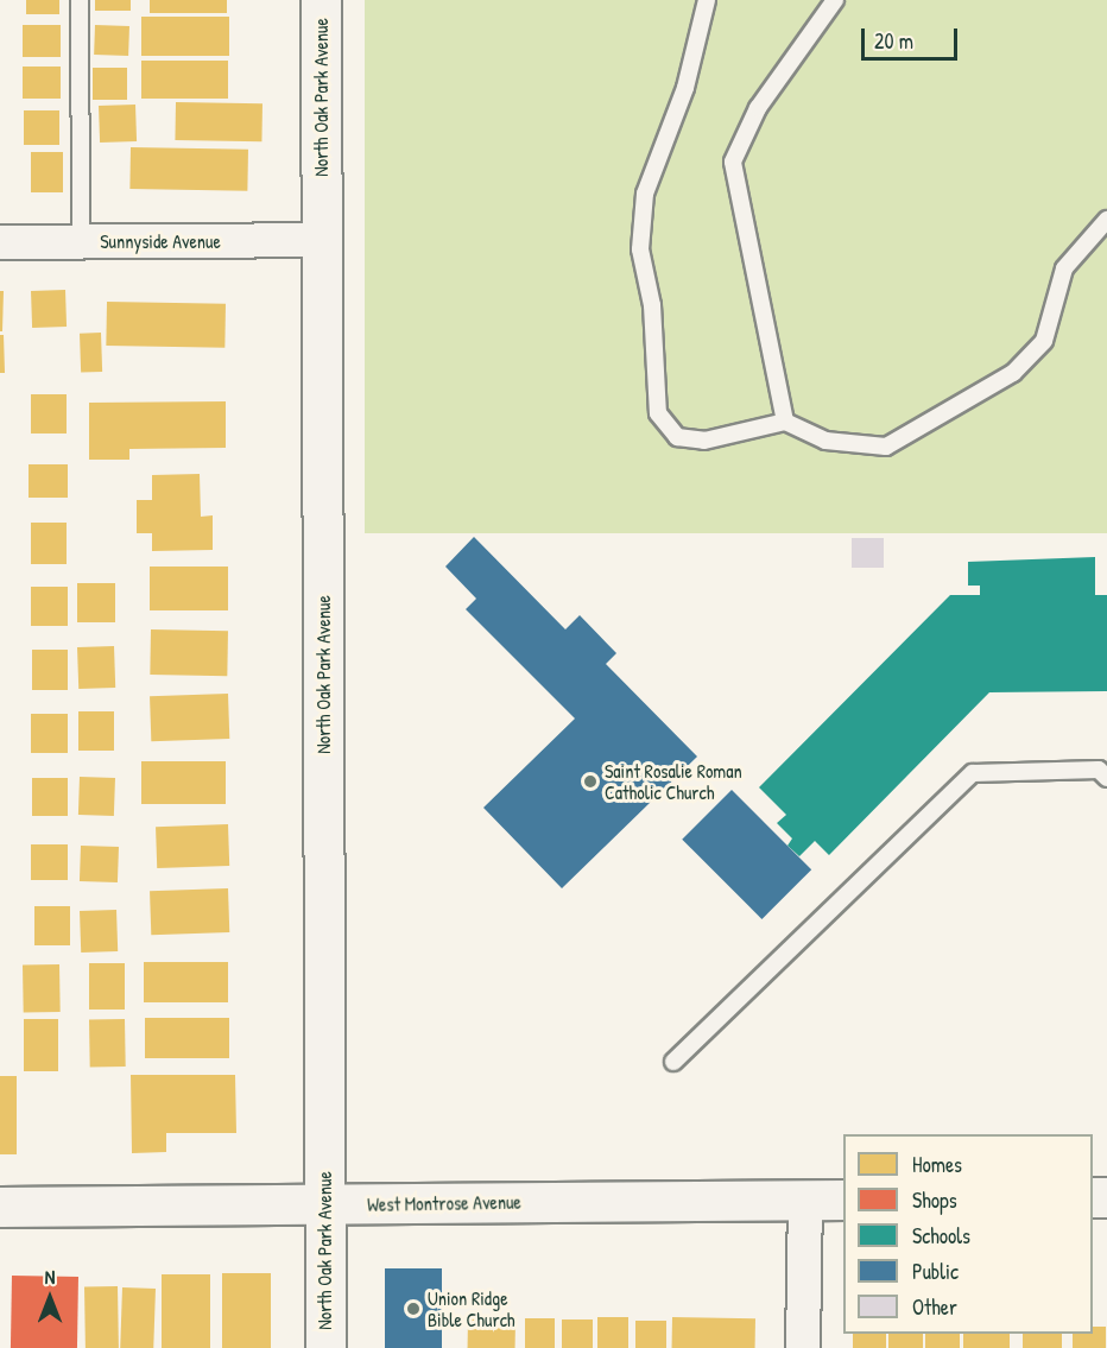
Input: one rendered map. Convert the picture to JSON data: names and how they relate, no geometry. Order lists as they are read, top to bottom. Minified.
{"streets":{"street":["North Oak Park Avenue","Sunnyside Avenue","West Montrose Avenue"]},"crossings":[["North Oak Park Avenue","Sunnyside Avenue"],["North Oak Park Avenue","West Montrose Avenue"]],"places":["Saint Rosalie Roman Catholic Church","Union Ridge Bible Church"],"legend":["Homes","Shops","Schools","Public","Other"],"scale_bar":"20 m","north":"top"}
